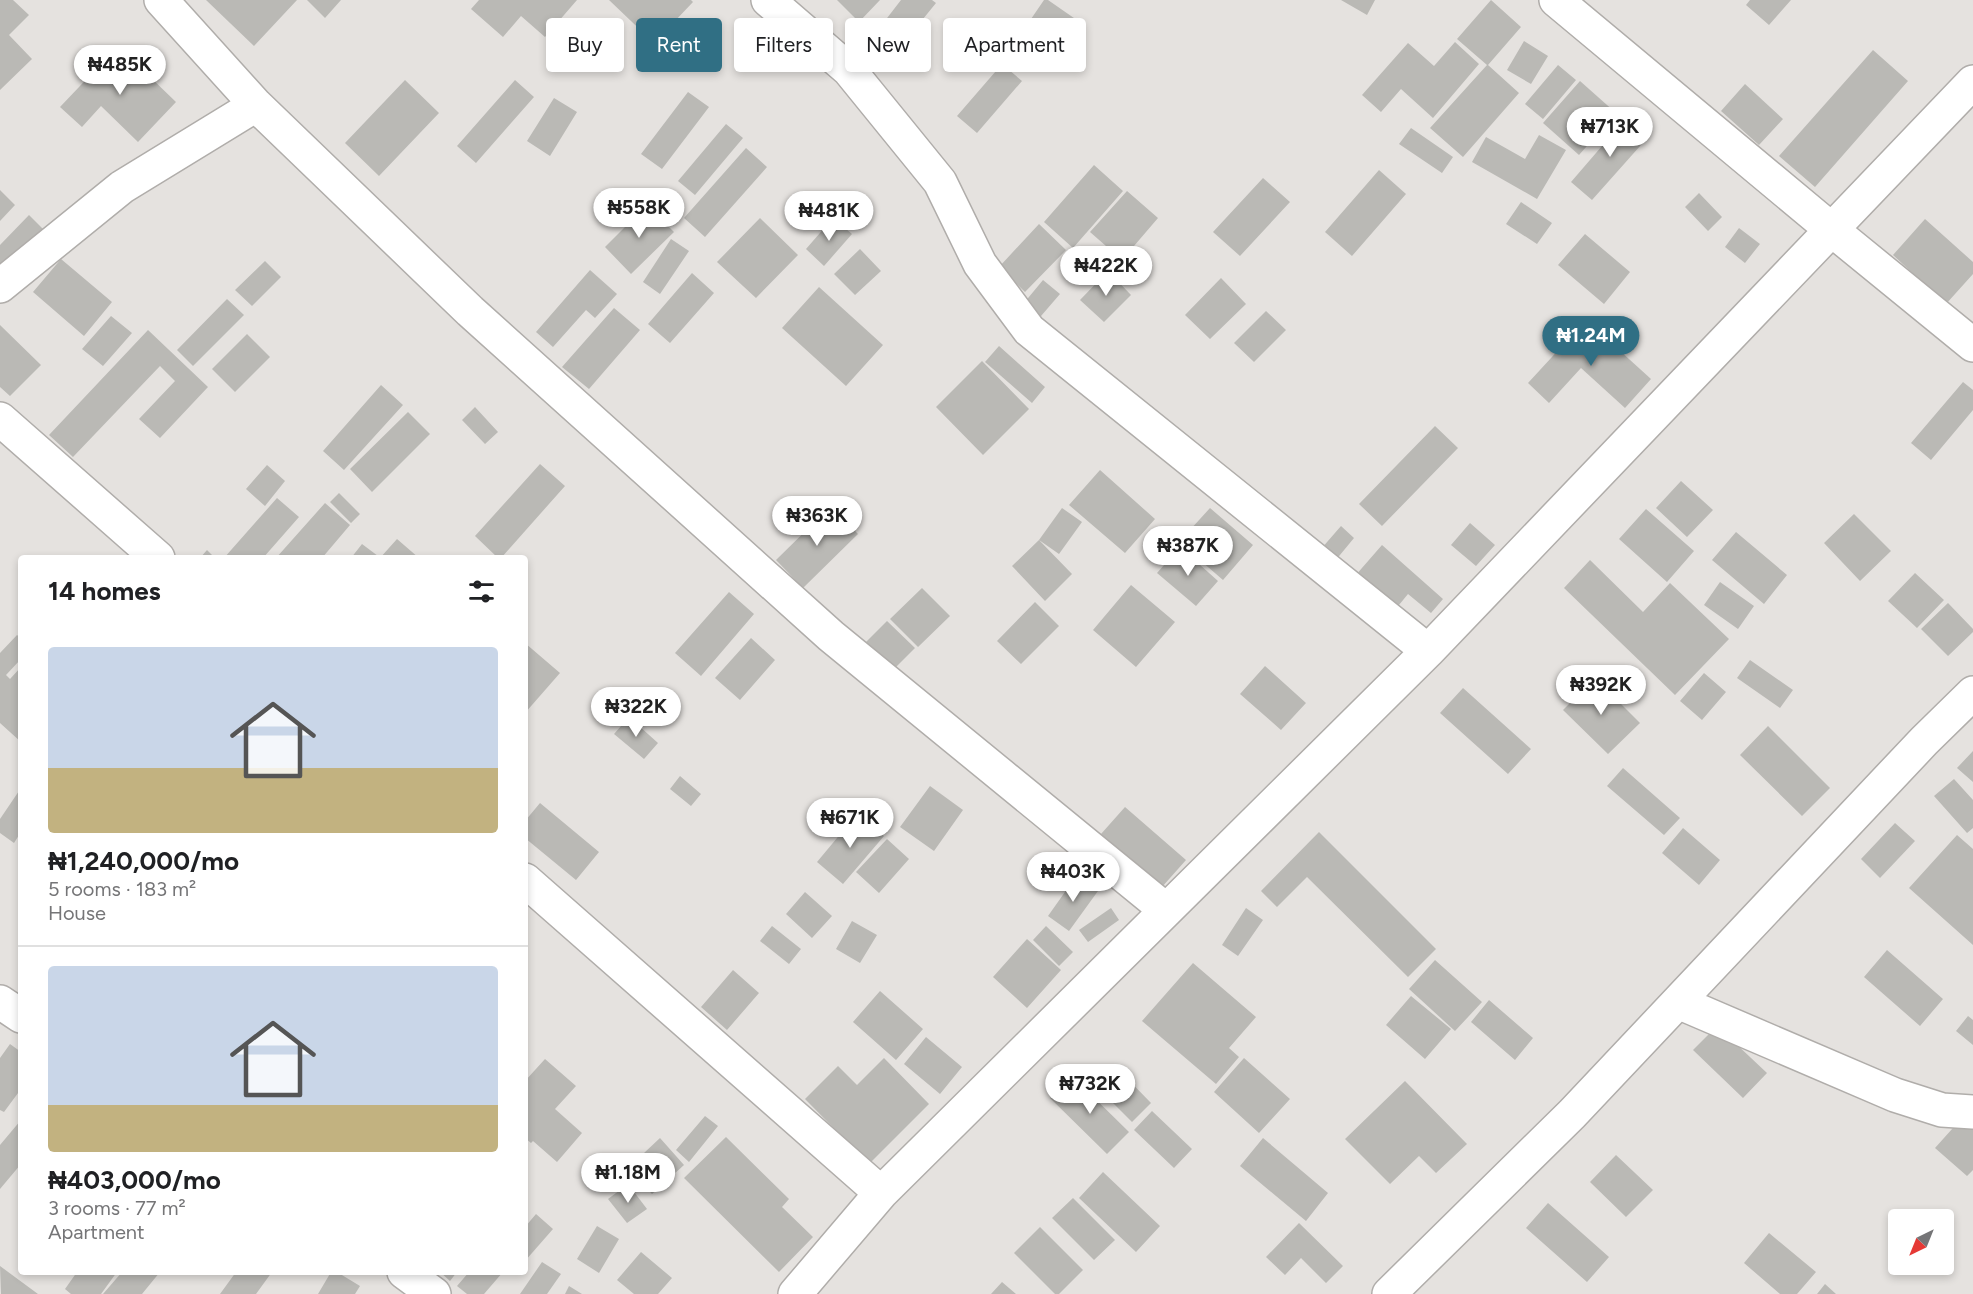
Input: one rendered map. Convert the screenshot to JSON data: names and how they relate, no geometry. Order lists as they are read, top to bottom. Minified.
{"north":"bottom left","page":{"chip":["Buy","Rent","Filters","New","Apartment"],"price":["₦485K","₦713K","₦558K","₦481K","₦422K","₦1.24M","₦363K","₦387K","₦392K","₦322K","₦671K","₦403K","₦732K","₦1.18M"],"heading":"14 homes","list":[{"name":"₦1,240,000/mo","note":"5 rooms · 183 m² · House"},{"name":"₦403,000/mo","note":"3 rooms · 77 m² · Apartment"}]}}
